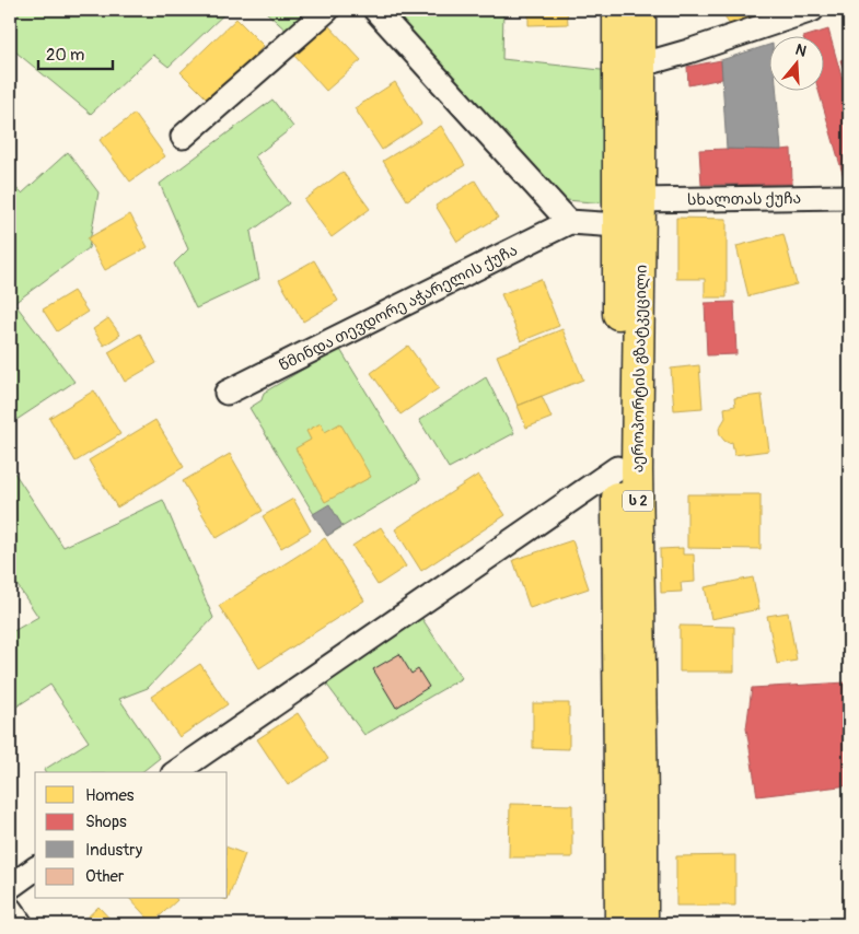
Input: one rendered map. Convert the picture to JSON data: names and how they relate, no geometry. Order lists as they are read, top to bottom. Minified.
{"streets":{"highway":["აეროპორტის გზატკეცილი","ს 2"],"street":["სხალთას ქუჩა","წმინდა თევდორე აჭარელის ქუჩა"]},"crossings":[["სხალთას ქუჩა","აეროპორტის გზატკეცილი"]],"legend":["Homes","Shops","Industry","Other"],"scale_bar":"20 m","north":"top"}
